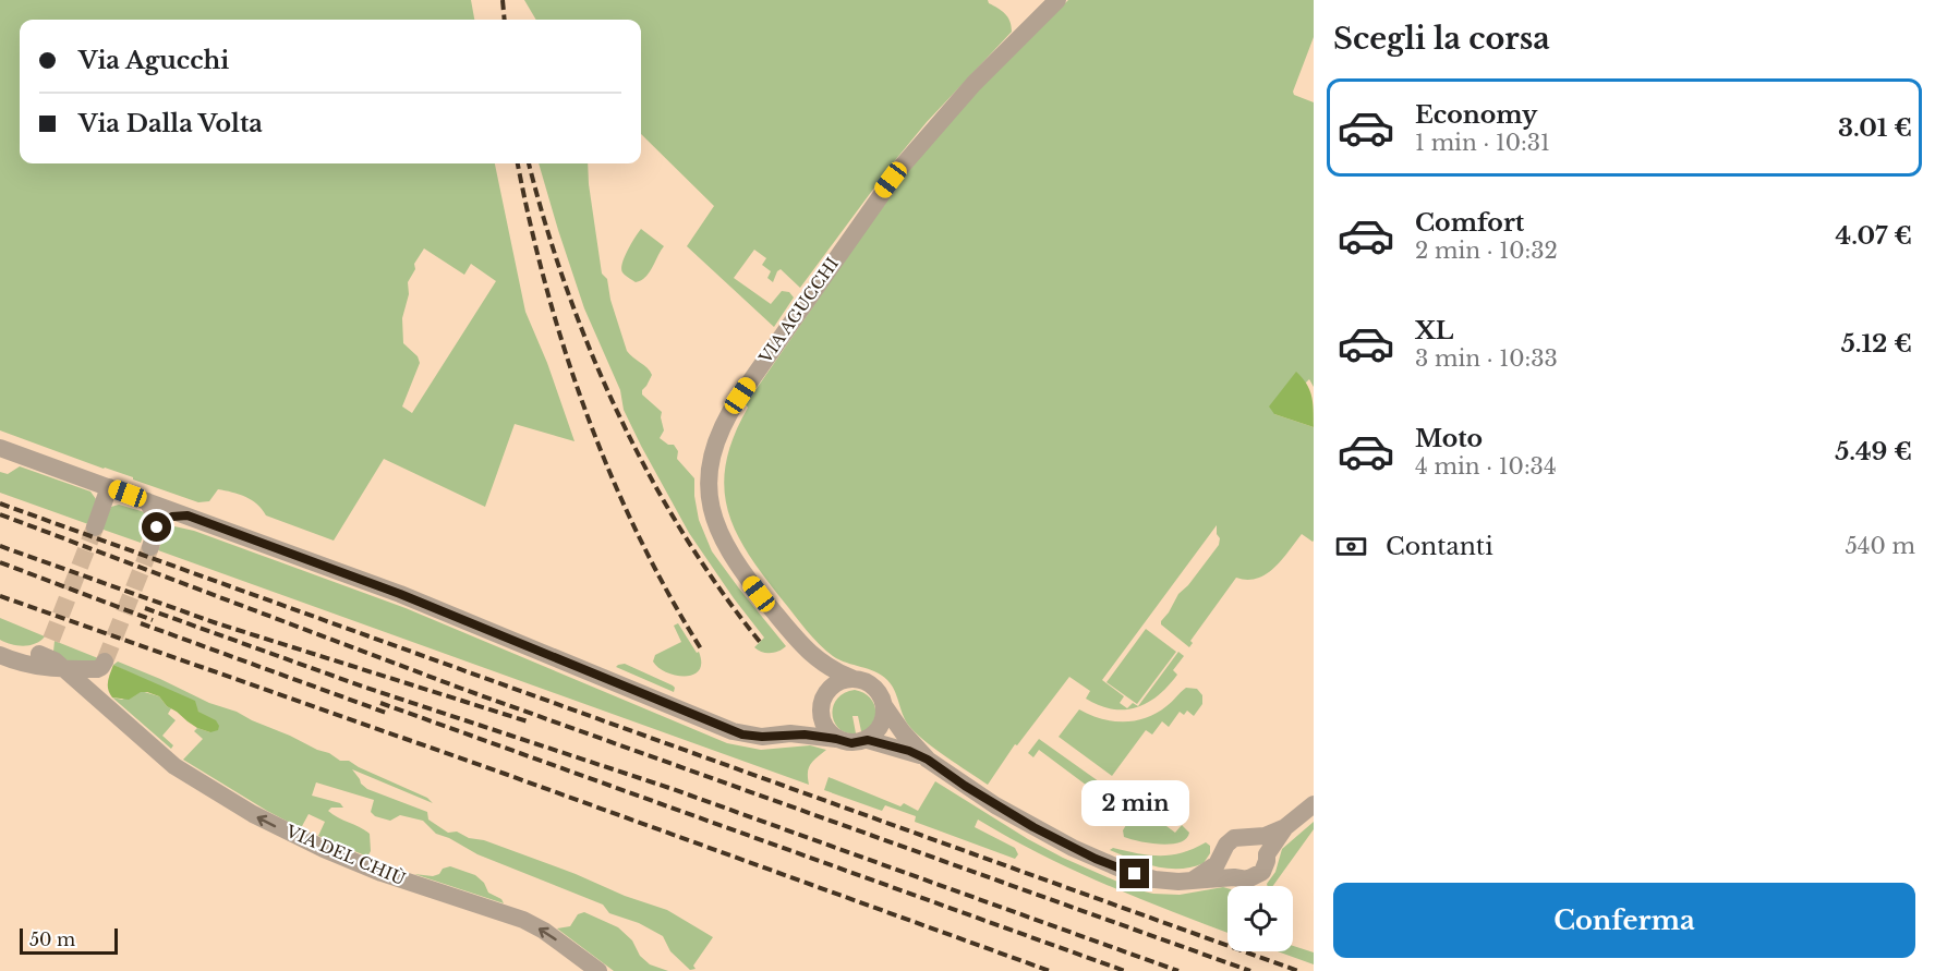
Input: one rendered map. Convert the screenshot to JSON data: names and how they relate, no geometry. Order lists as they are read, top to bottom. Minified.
{"streets":{"street":["VIA AGUCCHI","VIA DEL CHIÙ"]},"one_way":["VIA DEL CHIÙ"],"scale_bar":"50 m","page":{"heading":"Scegli la corsa","banner":["Via Agucchi","Via Dalla Volta"],"list":[{"name":"Economy","note":"1 min · 10:31","value":"3.01 €"},{"name":"Comfort","note":"2 min · 10:32","value":"4.07 €"},{"name":"XL","note":"3 min · 10:33","value":"5.12 €"},{"name":"Moto","note":"4 min · 10:34","value":"5.49 €"}],"pay":["Contanti","540 m"],"bubble":"2 min","buttons":"Conferma","scale":"50 m"}}
